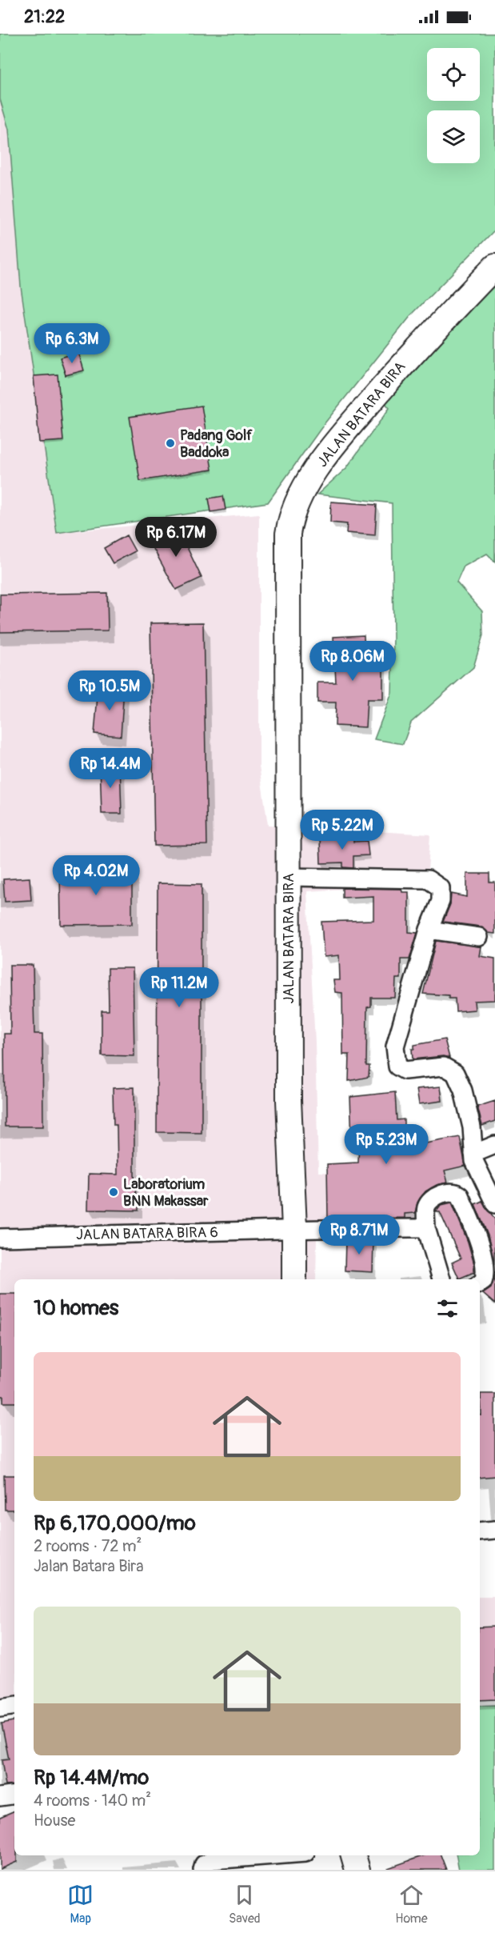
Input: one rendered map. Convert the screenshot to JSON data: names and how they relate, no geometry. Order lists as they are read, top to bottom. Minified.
{"streets":{"street":["JALAN BATARA BIRA","JALAN BATARA BIRA 6"]},"crossings":[["JALAN BATARA BIRA","JALAN BATARA BIRA 6"]],"places":["Padang Golf Baddoka","Laboratorium BNN Makassar"],"page":{"status":"21:22","price":["Rp 6.3M","Rp 6.17M","Rp 8.06M","Rp 10.5M","Rp 14.4M","Rp 5.22M","Rp 4.02M","Rp 11.2M","Rp 5.23M","Rp 8.71M"],"heading":"10 homes","list":[{"name":"Rp 6,170,000/mo","note":"2 rooms · 72 m² · Jalan Batara Bira"},{"name":"Rp 14.4M/mo","note":"4 rooms · 140 m² · House"}],"tabs":["Map","Saved","Home"]}}
